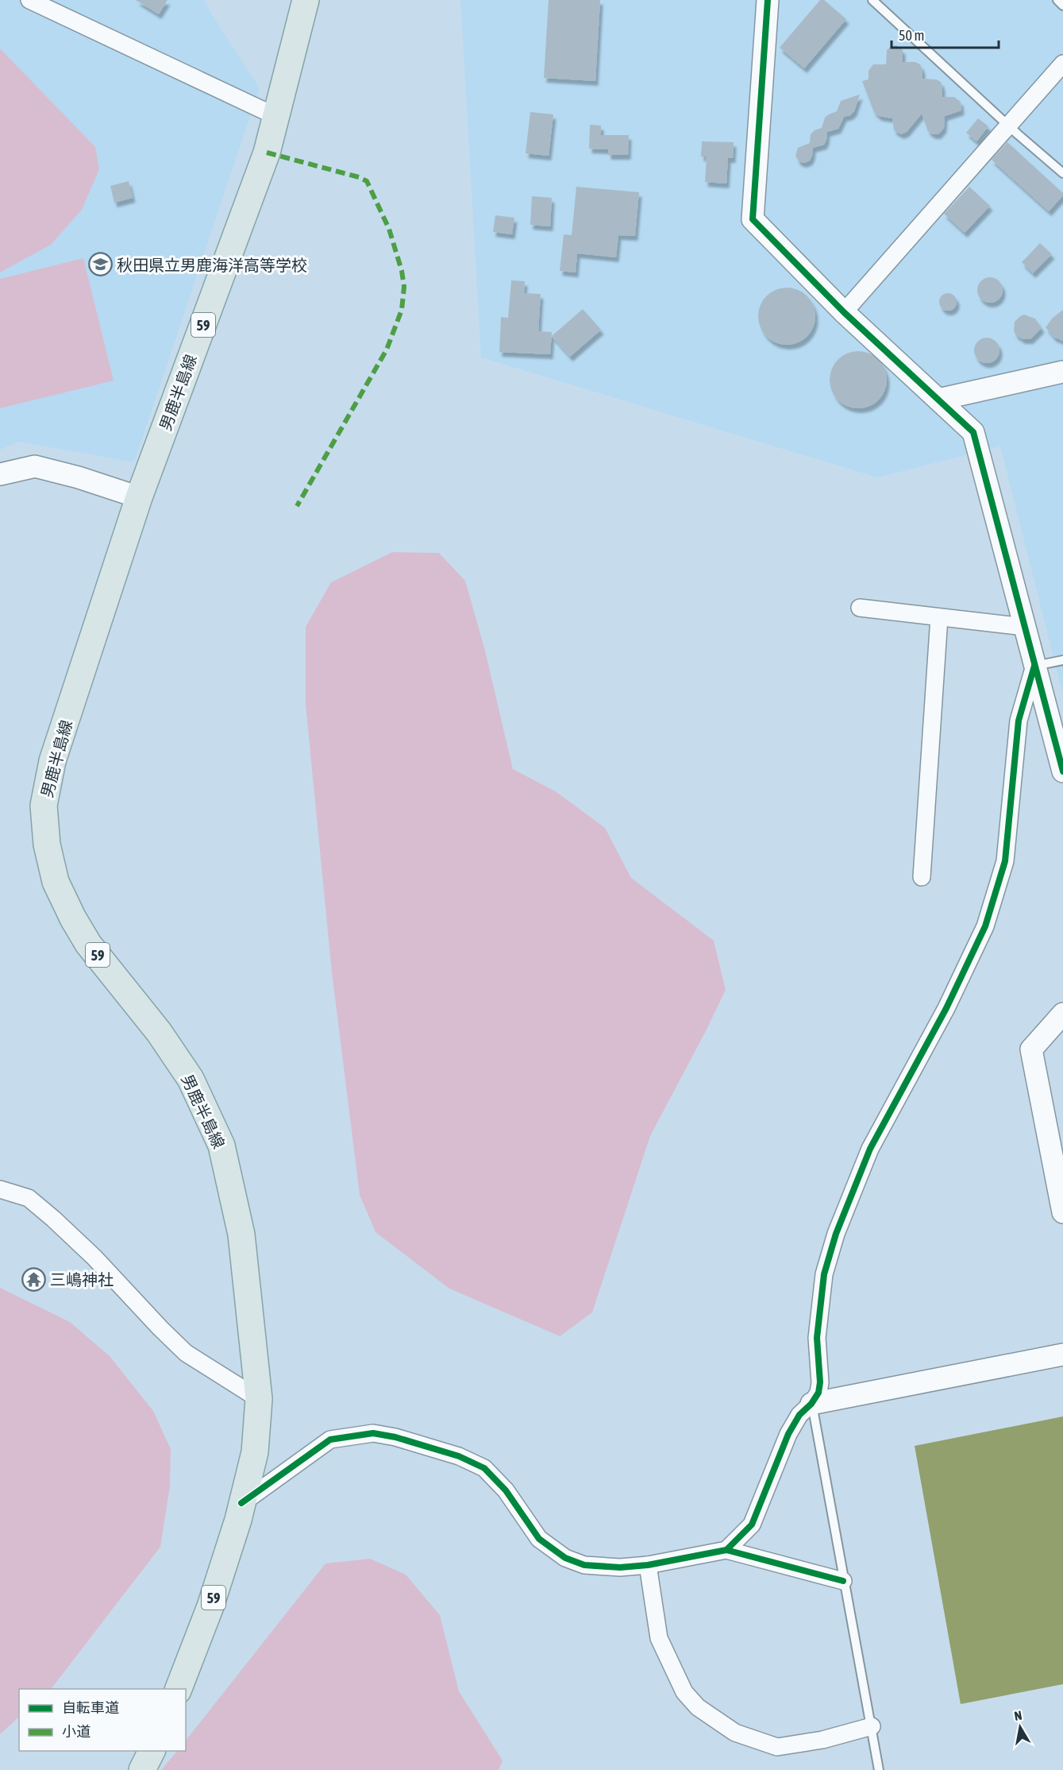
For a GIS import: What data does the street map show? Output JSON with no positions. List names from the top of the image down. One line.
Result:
{"streets":{"main road":["59","男鹿半島線"]},"places":{"school or university":["秋田県立男鹿海洋高等学校"],"temple":["三嶋神社"]},"legend":["自転車道","小道"],"scale_bar":"50 m","north":"top"}
